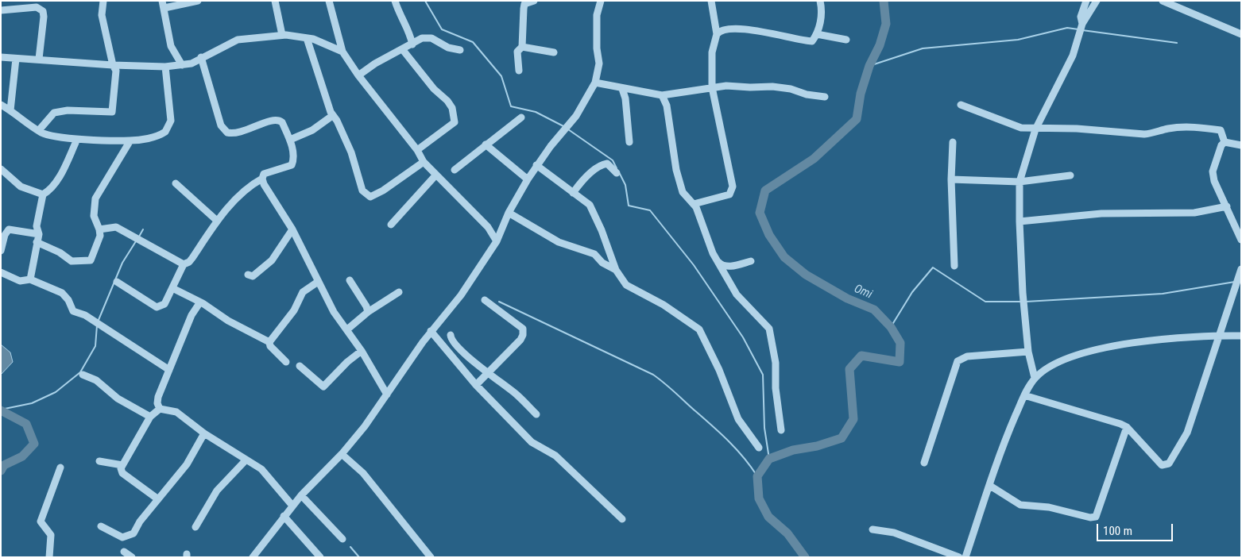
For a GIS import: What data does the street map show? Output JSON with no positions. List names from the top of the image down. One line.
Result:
{"water":["Omi"],"scale_bar":"100 m"}
